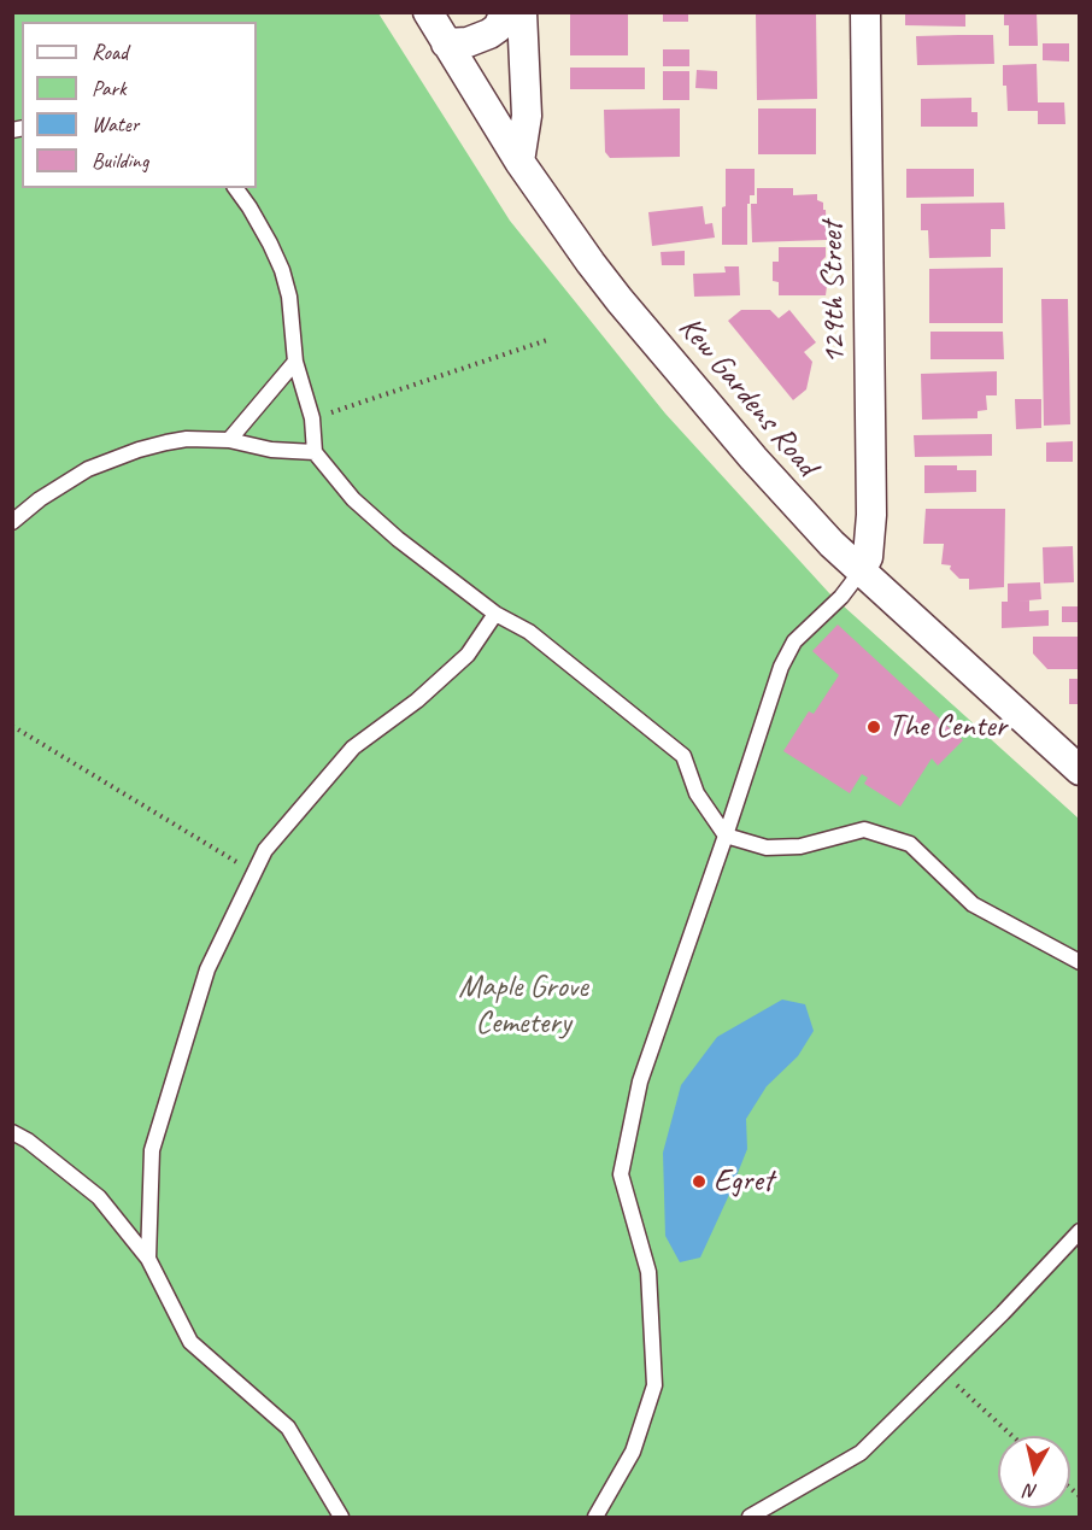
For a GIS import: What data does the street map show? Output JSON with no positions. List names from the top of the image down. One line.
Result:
{"streets":{"street":["129th Street","Kew Gardens Road"]},"crossings":[["129th Street","Kew Gardens Road"]],"parks":["Maple Grove Cemetery"],"places":["The Center","Egret"],"legend":["Road","Park","Water","Building"],"north":"bottom"}
